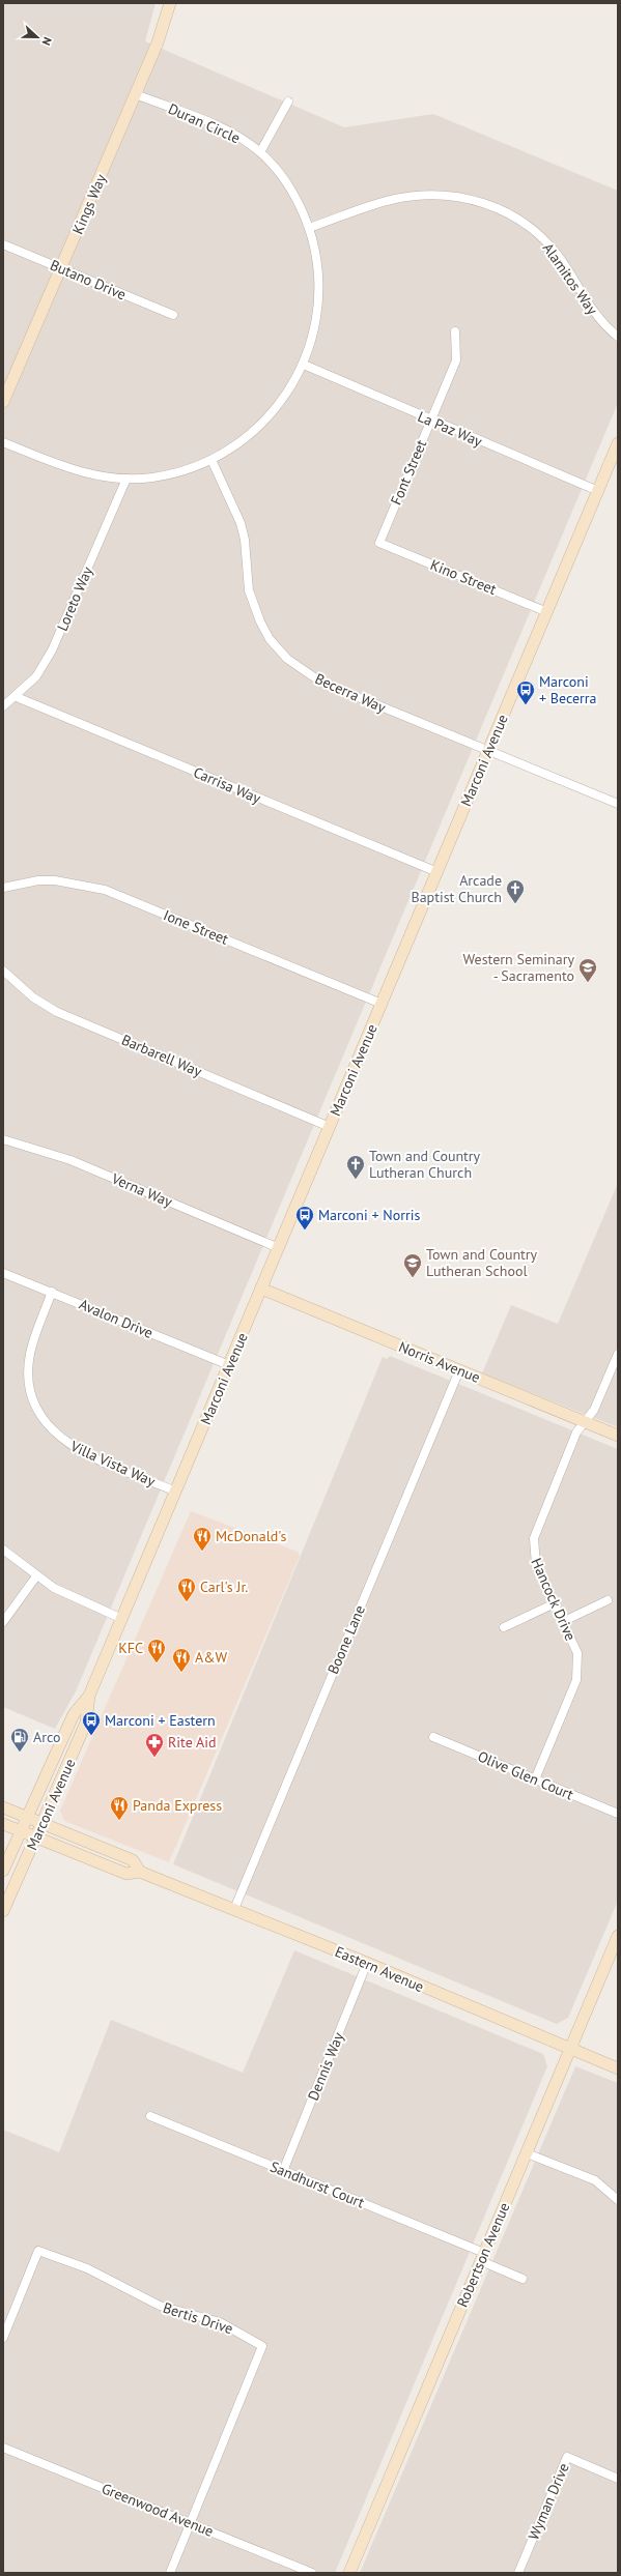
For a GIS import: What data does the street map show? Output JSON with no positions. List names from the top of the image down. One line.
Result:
{"streets":{"main road":["Kings Way","Marconi Avenue","Norris Avenue","Eastern Avenue","Robertson Avenue"],"street":["Duran Circle","Alamitos Way","Butano Drive","La Paz Way","Font Street","Kino Street","Loreto Way","Becerra Way","Carrisa Way","Ione Street","Barbarell Way","Verna Way","Avalon Drive","Villa Vista Way","Hancock Drive","Boone Lane","Olive Glen Court","Dennis Way","Sandhurst Court","Bertis Drive","Wyman Drive","Greenwood Avenue"]},"crossings":[["Duran Circle","Kings Way"],["Duran Circle","Alamitos Way"],["Duran Circle","La Paz Way"],["Duran Circle","Loreto Way"],["Duran Circle","Becerra Way"],["Kings Way","Butano Drive"],["La Paz Way","Font Street"],["La Paz Way","Marconi Avenue"],["Font Street","Kino Street"],["Kino Street","Marconi Avenue"],["Loreto Way","Carrisa Way"],["Becerra Way","Marconi Avenue"],["Marconi Avenue","Carrisa Way"],["Marconi Avenue","Ione Street"],["Marconi Avenue","Barbarell Way"],["Marconi Avenue","Verna Way"],["Marconi Avenue","Avalon Drive"],["Marconi Avenue","Norris Avenue"],["Marconi Avenue","Villa Vista Way"],["Marconi Avenue","Eastern Avenue"],["Avalon Drive","Villa Vista Way"],["Norris Avenue","Hancock Drive"],["Norris Avenue","Boone Lane"],["Hancock Drive","Olive Glen Court"],["Boone Lane","Eastern Avenue"],["Eastern Avenue","Dennis Way"],["Eastern Avenue","Robertson Avenue"],["Dennis Way","Sandhurst Court"],["Sandhurst Court","Robertson Avenue"],["Bertis Drive","Greenwood Avenue"]],"places":{"bus stop":["Marconi + Becerra","Marconi + Norris","Marconi + Eastern"],"church":["Arcade Baptist Church","Town and Country Lutheran Church"],"school or university":["Western Seminary - Sacramento","Town and Country Lutheran School"],"restaurant":["McDonald's","Carl's Jr.","KFC","A&W","Panda Express"],"fuel station":["Arco"],"pharmacy":["Rite Aid"]},"north":"right"}
